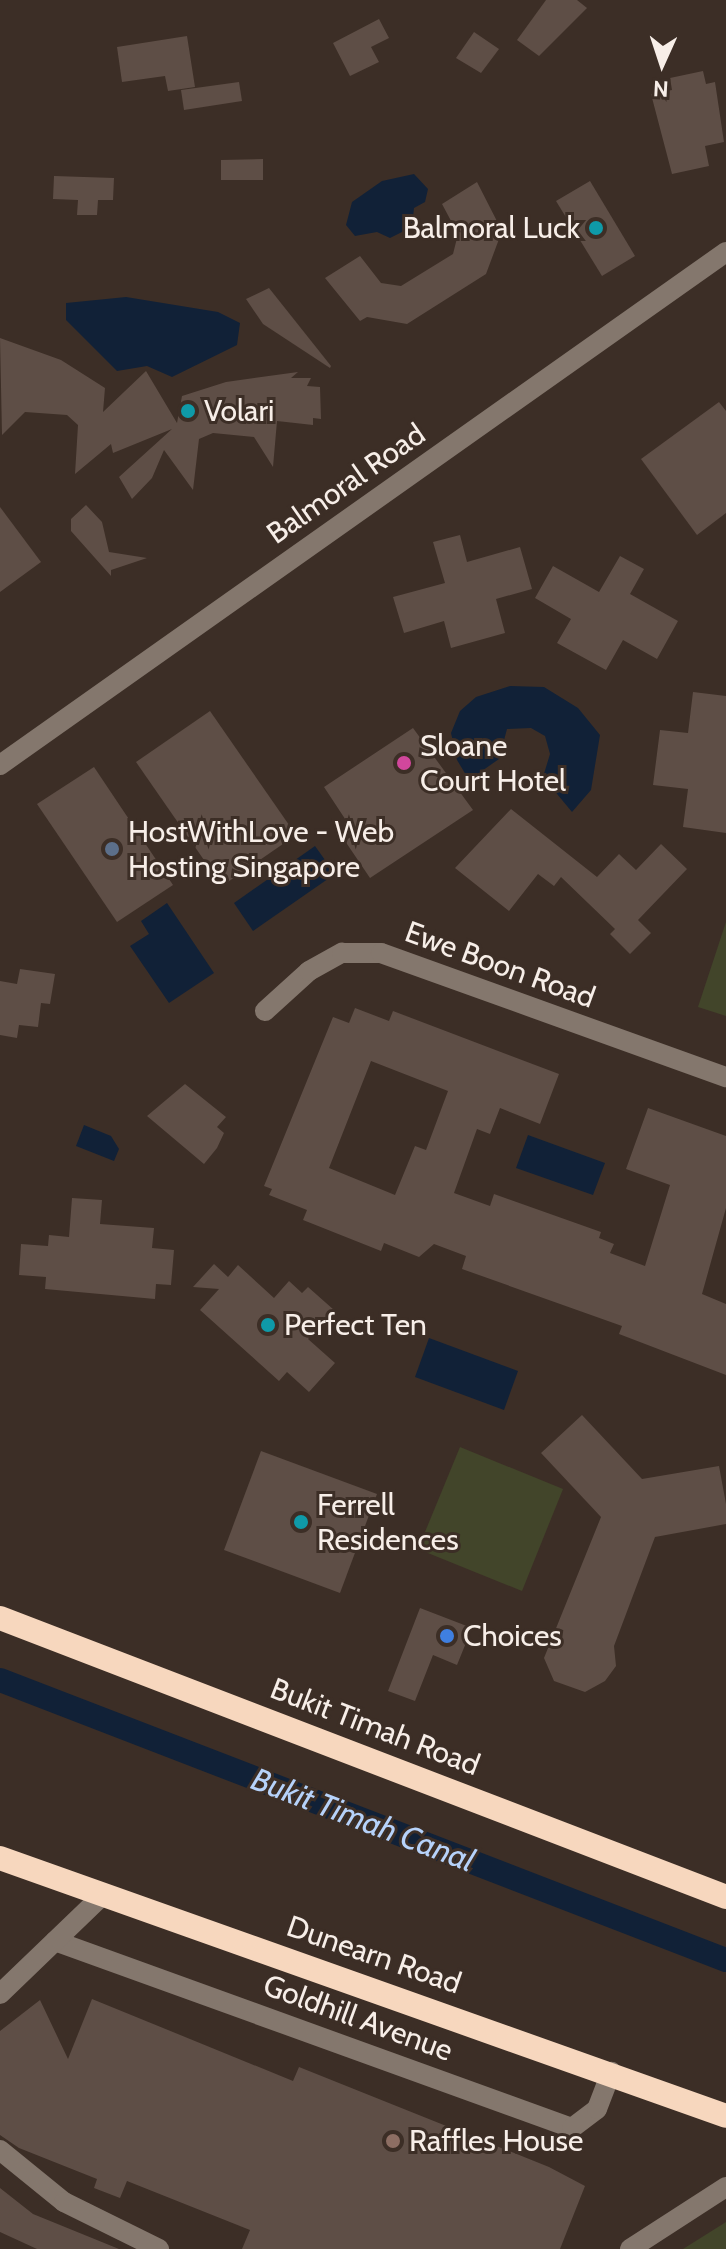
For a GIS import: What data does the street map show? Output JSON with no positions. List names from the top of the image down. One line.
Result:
{"streets":{"highway":["Bukit Timah Road","Dunearn Road"],"street":["Balmoral Road","Ewe Boon Road","Goldhill Avenue"]},"crossings":[["Dunearn Road","Goldhill Avenue"]],"water":["Bukit Timah Canal"],"places":["Balmoral Luck","Volari","Sloane Court Hotel","HostWithLove - Web Hosting Singapore","Perfect Ten","Ferrell Residences","Choices","Raffles House"],"north":"bottom"}
